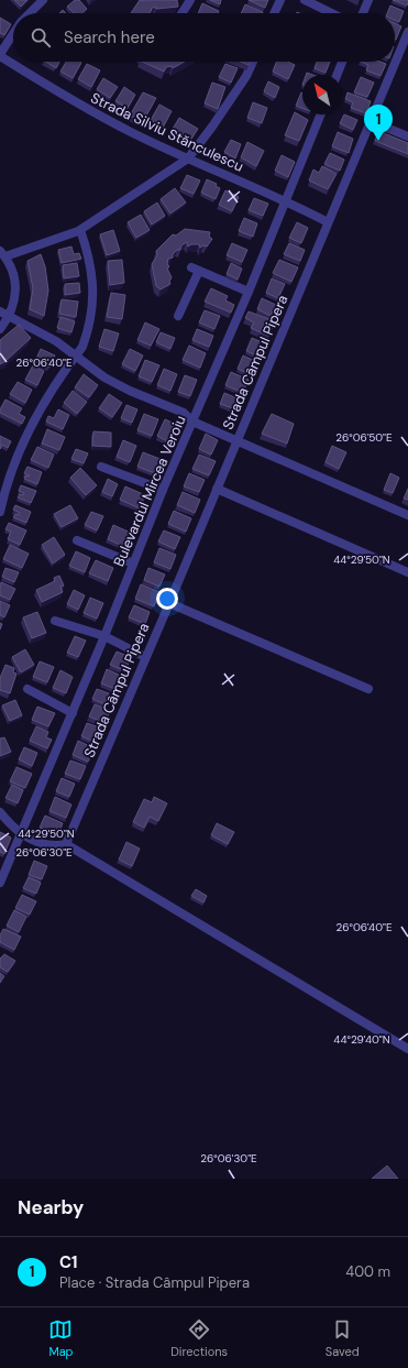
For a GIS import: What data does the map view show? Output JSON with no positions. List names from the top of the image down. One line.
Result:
{"streets":{"street":["Strada Silviu Stănculescu","Strada Câmpul Pipera","Bulevardul Mircea Veroiu"]},"crossings":[["Strada Silviu Stănculescu","Strada Câmpul Pipera"],["Strada Silviu Stănculescu","Bulevardul Mircea Veroiu"]],"north":"top left","page":{"search":"Search here","pins":"1","heading":"Nearby","list":[{"mark":"1","name":"C1","note":"Place · Strada Câmpul Pipera","value":"400 m"}],"nav":["Map","Directions","Saved"]},"coordinates":["26°06'40\"E","26°06'50\"E","44°29'50\"N","26°06'30\"E","44°29'40\"N"]}
